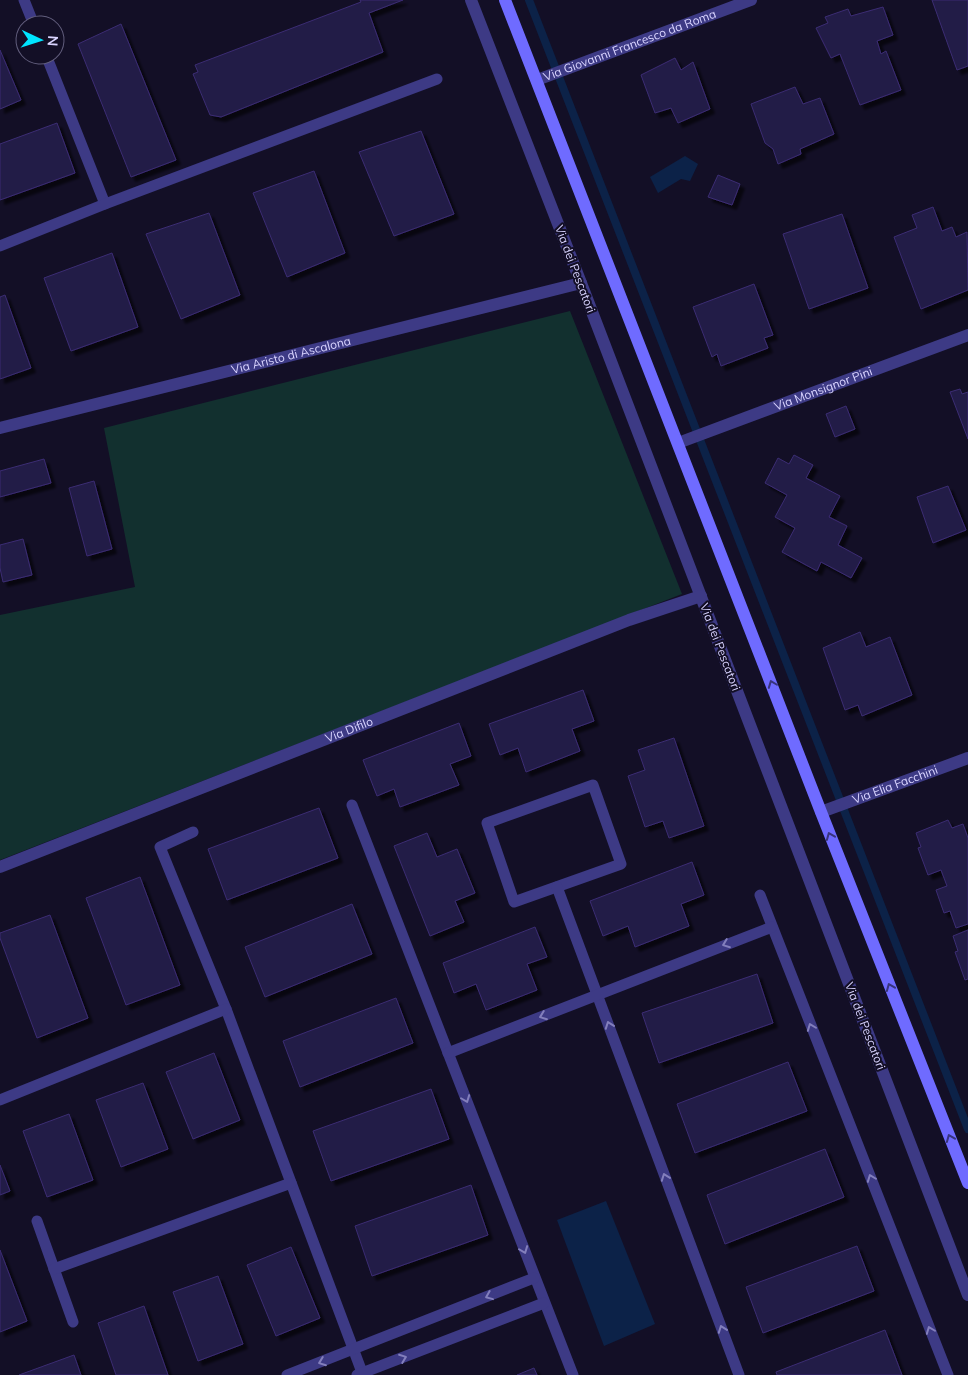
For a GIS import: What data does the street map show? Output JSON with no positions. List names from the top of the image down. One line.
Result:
{"streets":{"street":["Via Giovanni Francesco da Roma","Via dei Pescatori","Via Aristo di Ascalona","Via Monsignor Pini","Via Difilo","Via Elia Facchini"]},"crossings":[["Via dei Pescatori","Via Aristo di Ascalona"],["Via dei Pescatori","Via Difilo"]],"north":"right"}
